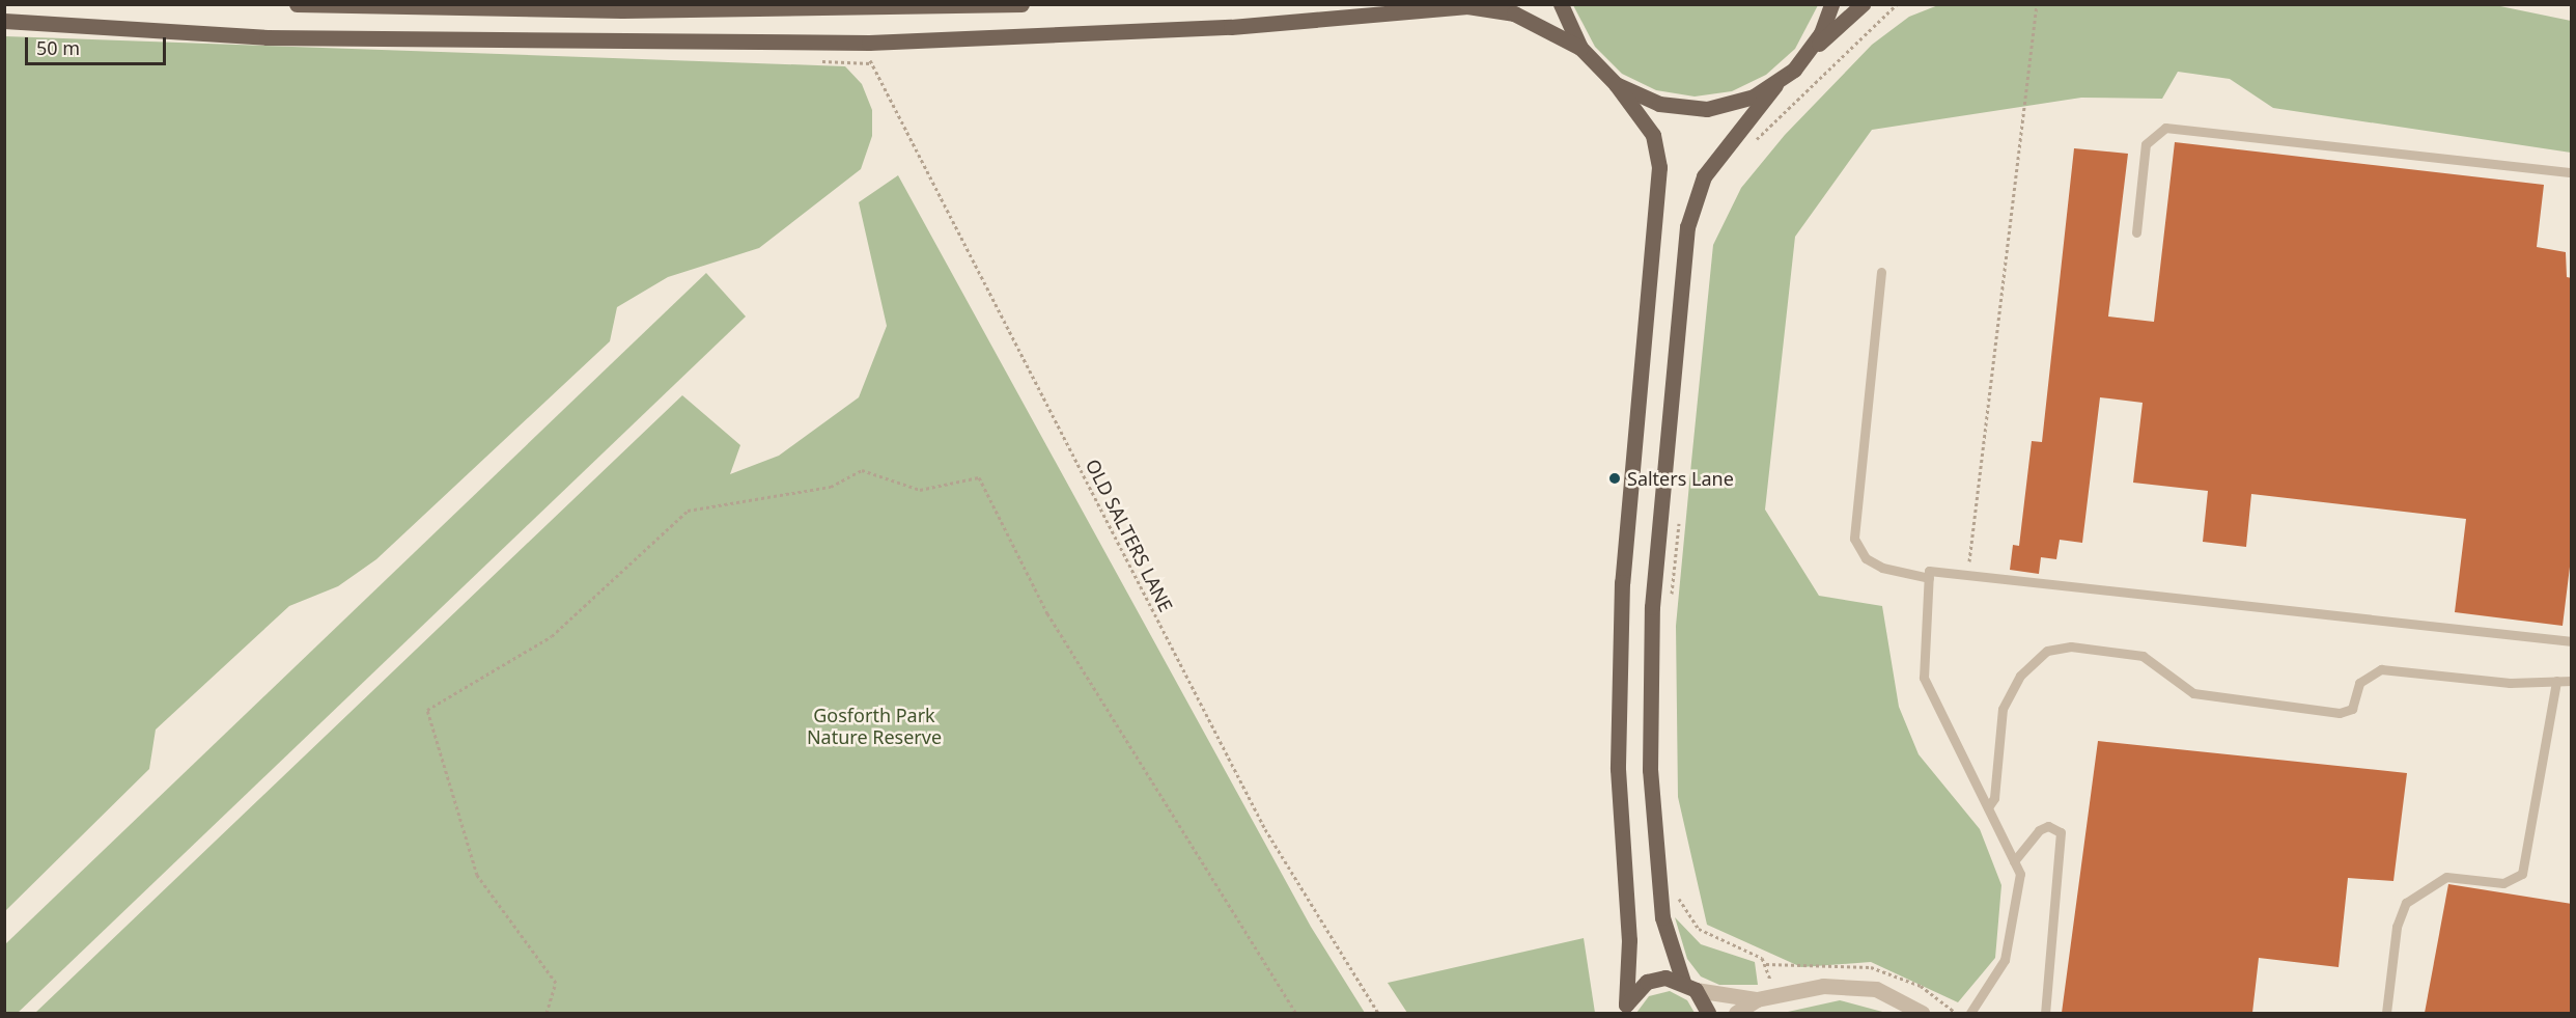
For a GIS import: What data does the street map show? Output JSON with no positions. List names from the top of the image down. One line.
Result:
{"streets":{"path":["OLD SALTERS LANE"]},"parks":["Gosforth Park Nature Reserve"],"places":["Salters Lane"],"scale_bar":"50 m"}
